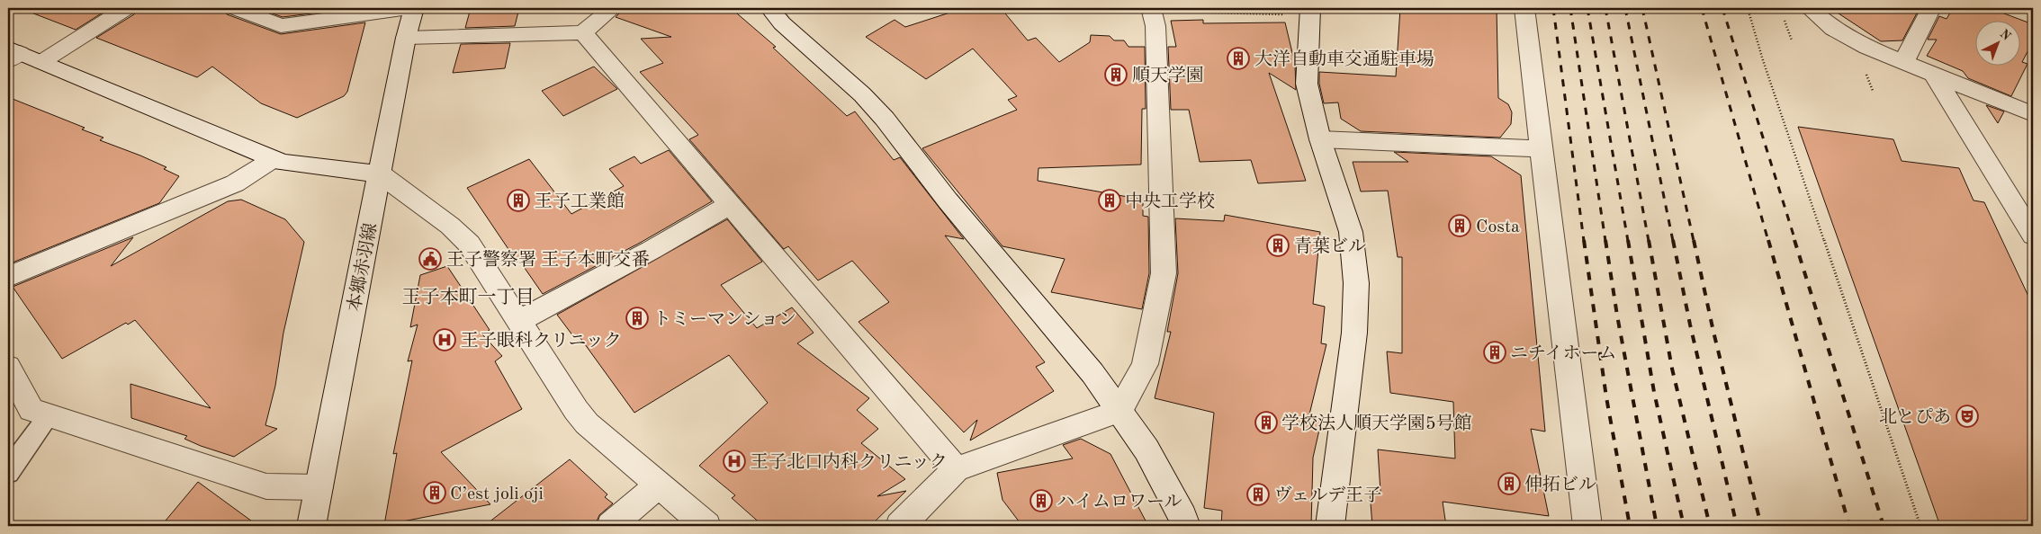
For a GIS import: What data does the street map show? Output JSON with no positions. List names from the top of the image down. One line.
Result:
{"streets":{"street":["本郷赤羽線"]},"districts":["王子本町一丁目"],"places":{"building":["大洋自動車交通駐車場","順天学園","王子工業館","中央工学校","Costa","青葉ビル","トミーマンション","ニチイホーム","学校法人順天学園5号館","伸拓ビル","C’est joli oji","ヴェルデ王子","ハイムロワール"],"public building":["王子警察署 王子本町交番"],"hospital":["王子眼科クリニック","王子北口内科クリニック"],"theatre":["北とぴあ"]},"north":"top right"}
